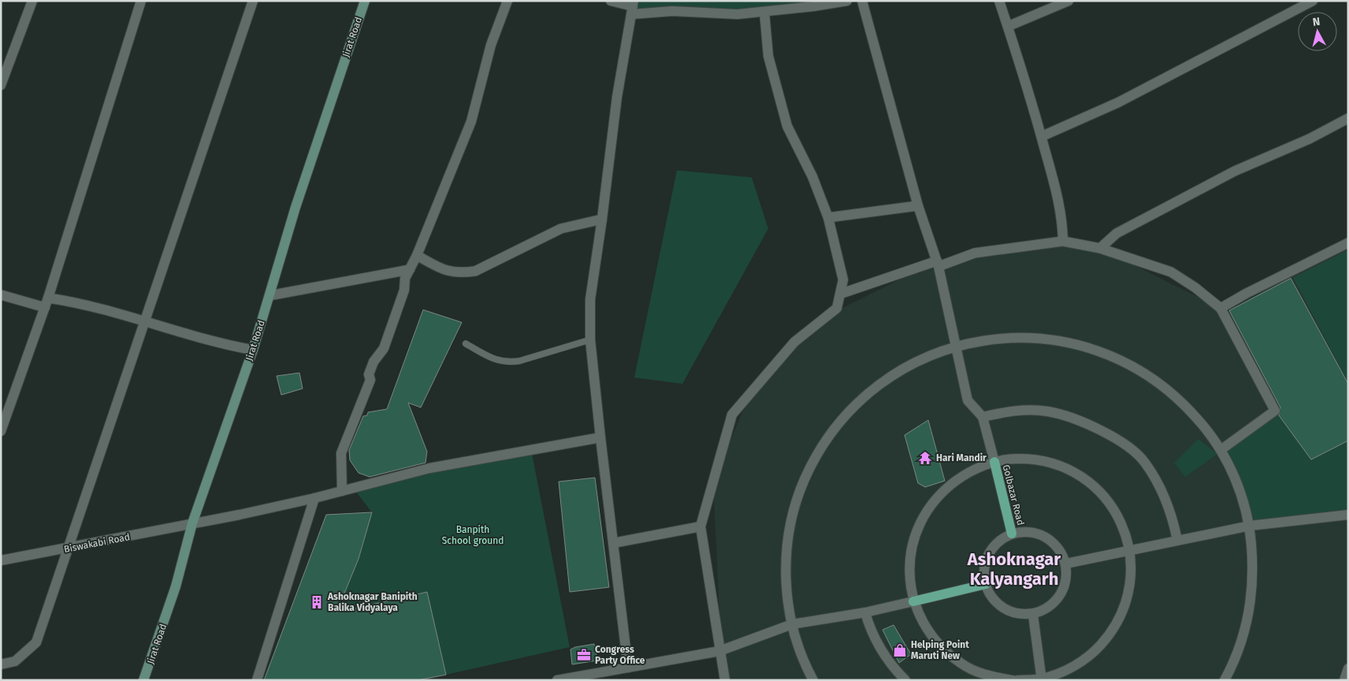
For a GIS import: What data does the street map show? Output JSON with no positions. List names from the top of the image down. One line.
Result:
{"streets":{"main road":["Jirat Road","Golbazar Road"],"street":["Biswakabi Road"]},"crossings":[["Jirat Road","Biswakabi Road"]],"districts":["Ashoknagar Kalyangarh"],"parks":["Banpith School ground"],"places":{"temple":["Hari Mandir"],"building":["Ashoknagar Banipith Balika Vidyalaya"],"shop":["Helping Point Maruti New"],"office":["Congress Party Office"]},"north":"top"}
